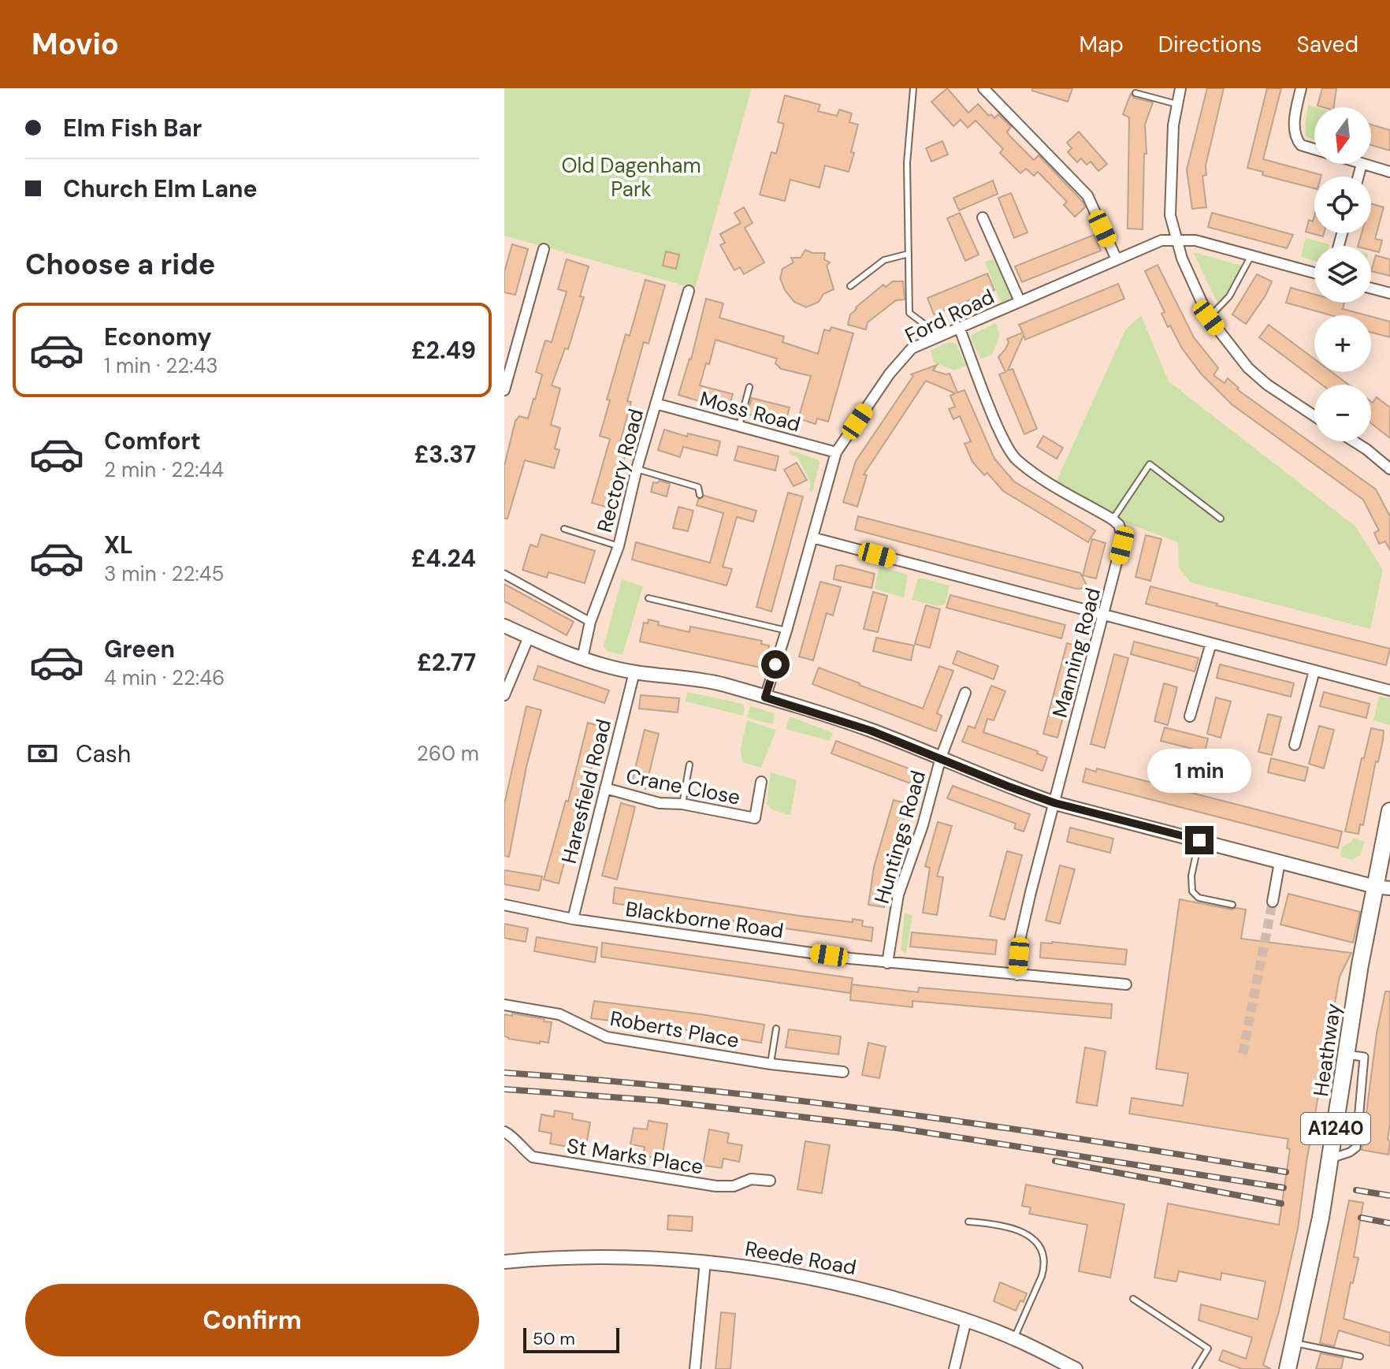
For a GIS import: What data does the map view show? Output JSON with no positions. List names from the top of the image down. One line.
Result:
{"streets":{"main road":["Heathway","A1240"],"street":["Ford Road","Moss Road","Rectory Road","Manning Road","Crane Close","Haresfield Road","Huntings Road","Blackborne Road","Roberts Place","St Marks Place","Reede Road"]},"crossings":[["Ford Road","Moss Road"],["Moss Road","Rectory Road"],["Manning Road","Blackborne Road"],["Crane Close","Haresfield Road"],["Haresfield Road","Blackborne Road"],["Huntings Road","Blackborne Road"]],"parks":["Old Dagenham Park"],"scale_bar":"50 m","north":"bottom","page":{"header":"Movio","nav":["Map","Directions","Saved"],"banner":["Elm Fish Bar","Church Elm Lane"],"map_buttons":["+","−"],"heading":"Choose a ride","list":[{"name":"Economy","note":"1 min · 22:43","value":"£2.49"},{"name":"Comfort","note":"2 min · 22:44","value":"£3.37"},{"name":"XL","note":"3 min · 22:45","value":"£4.24"},{"name":"Green","note":"4 min · 22:46","value":"£2.77"}],"pay":["Cash","260 m"],"bubble":"1 min","buttons":"Confirm","scale":"50 m"}}
